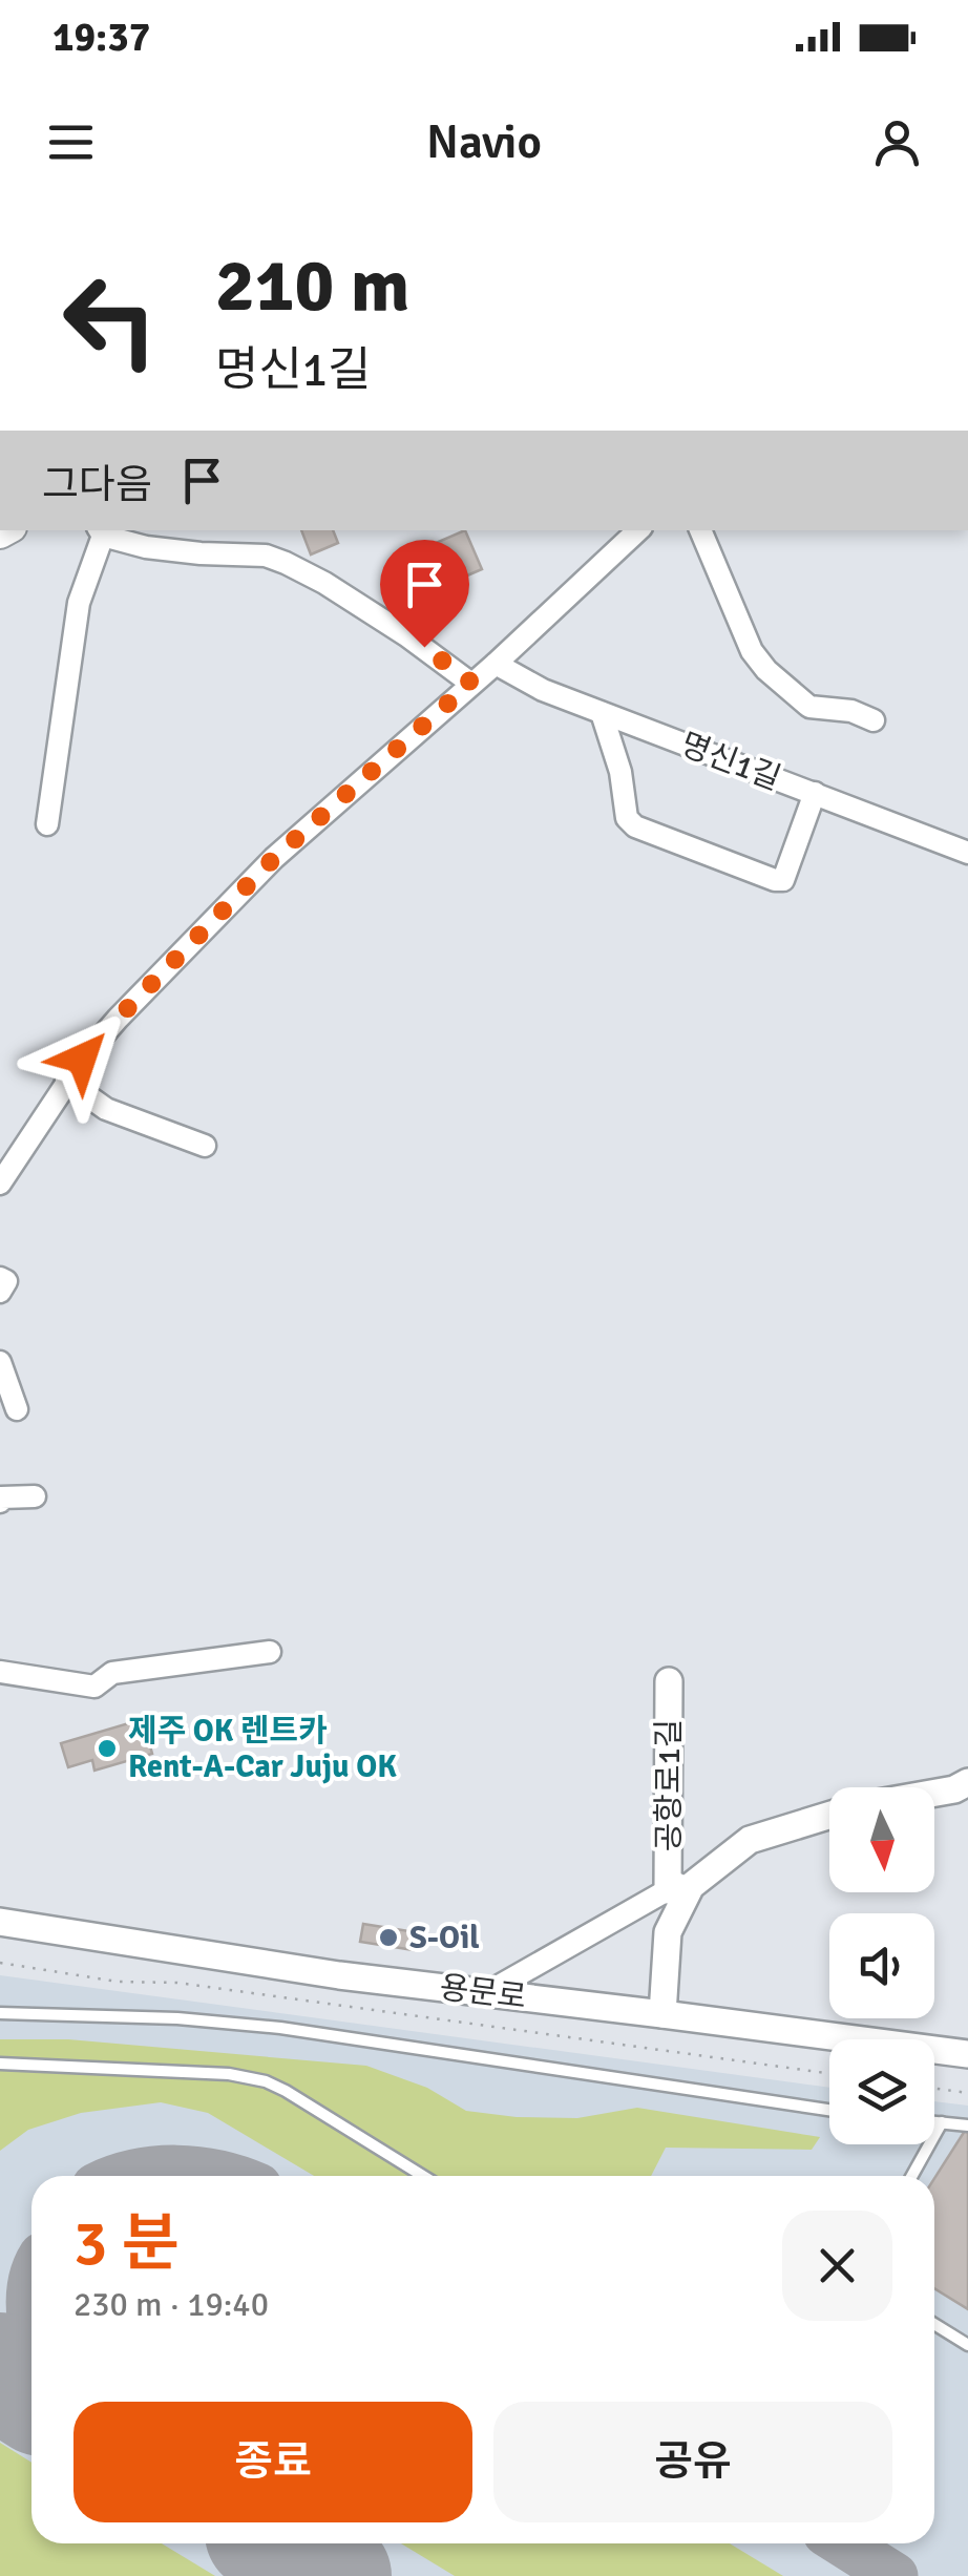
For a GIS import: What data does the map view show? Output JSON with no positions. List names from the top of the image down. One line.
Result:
{"streets":{"street":["명신1길","공항로1길","용문로"]},"crossings":[["공항로1길","용문로"]],"places":["제주 OK 렌트카 Rent-A-Car Juju OK","S-Oil"],"north":"bottom","page":{"status":"19:37","header":"Navio","turn":["210 m","명신1길"],"then":"그다음","heading":["3 분","230 m · 19:40"],"buttons":["종료","공유"]}}
